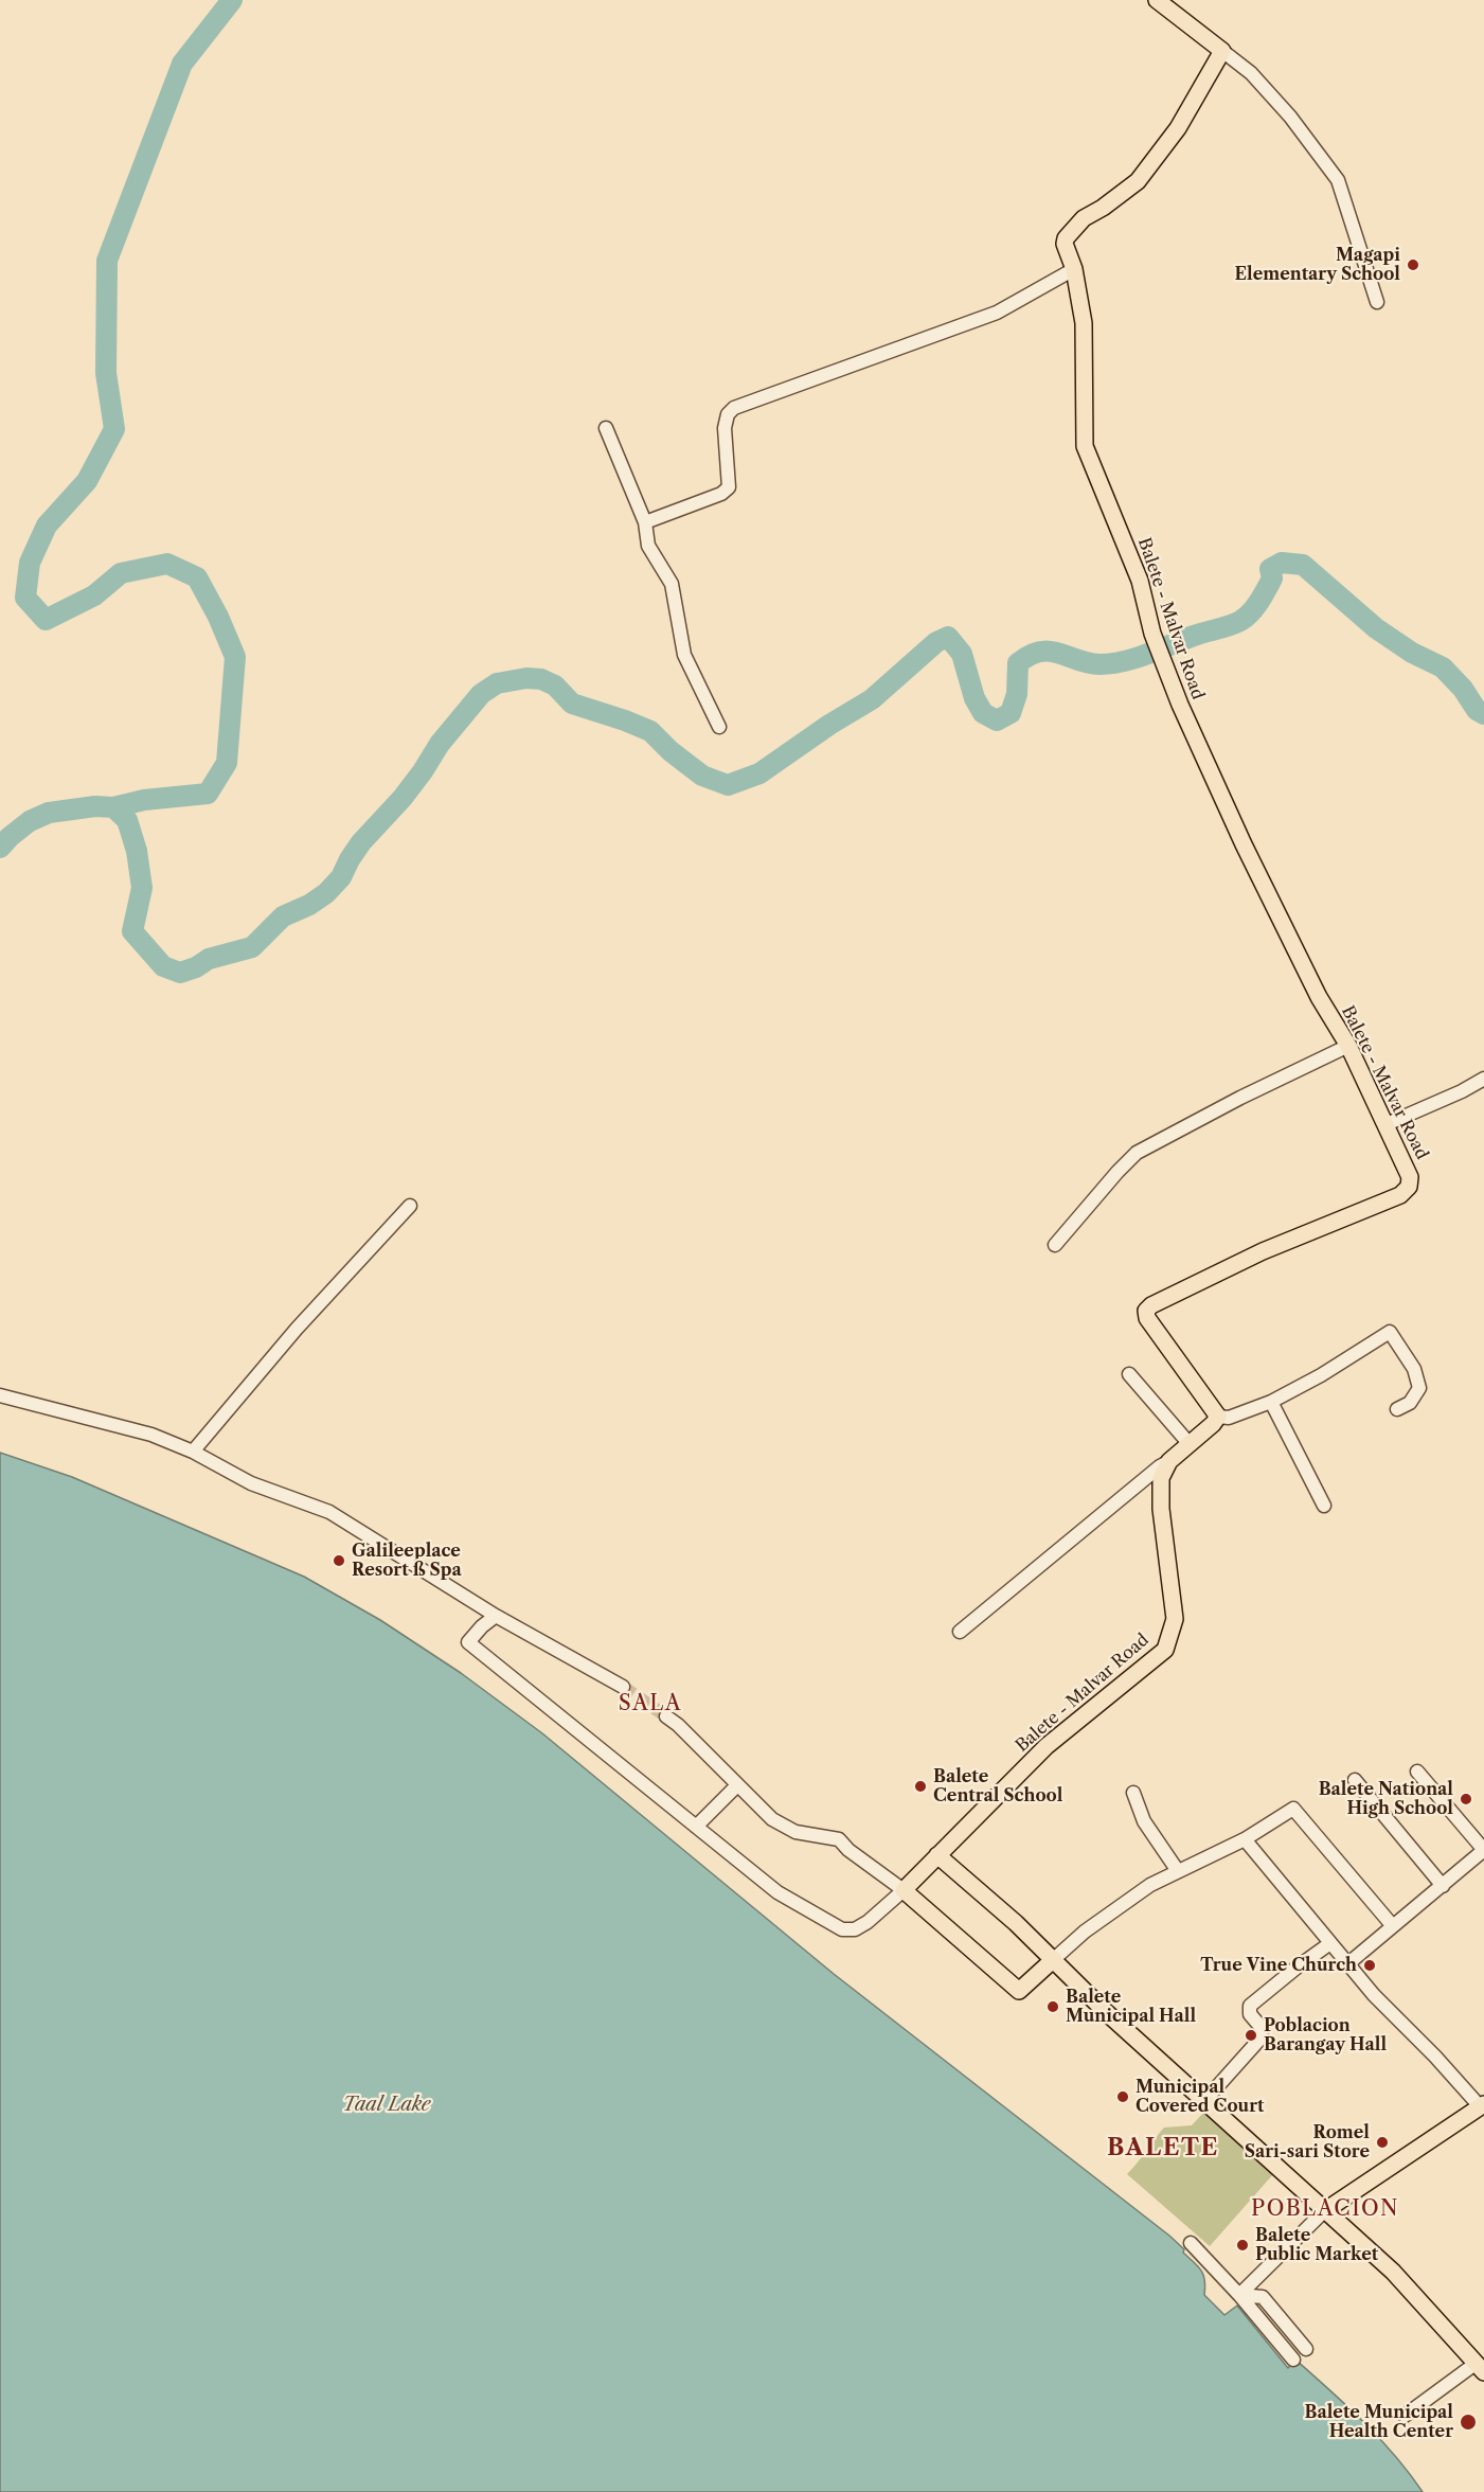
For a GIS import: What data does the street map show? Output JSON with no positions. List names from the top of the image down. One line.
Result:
{"streets":{"main road":["Balete - Malvar Road"]},"districts":["SALA","BALETE","POBLACION"],"water":["Taal Lake"],"places":["Magapi Elementary School","Galileeplace Resort ß Spa","Balete Central School","Balete National High School","True Vine Church","Balete Municipal Hall","Poblacion Barangay Hall","Municipal Covered Court","Romel Sari-sari Store","Balete Public Market","Balete Municipal Health Center"]}
